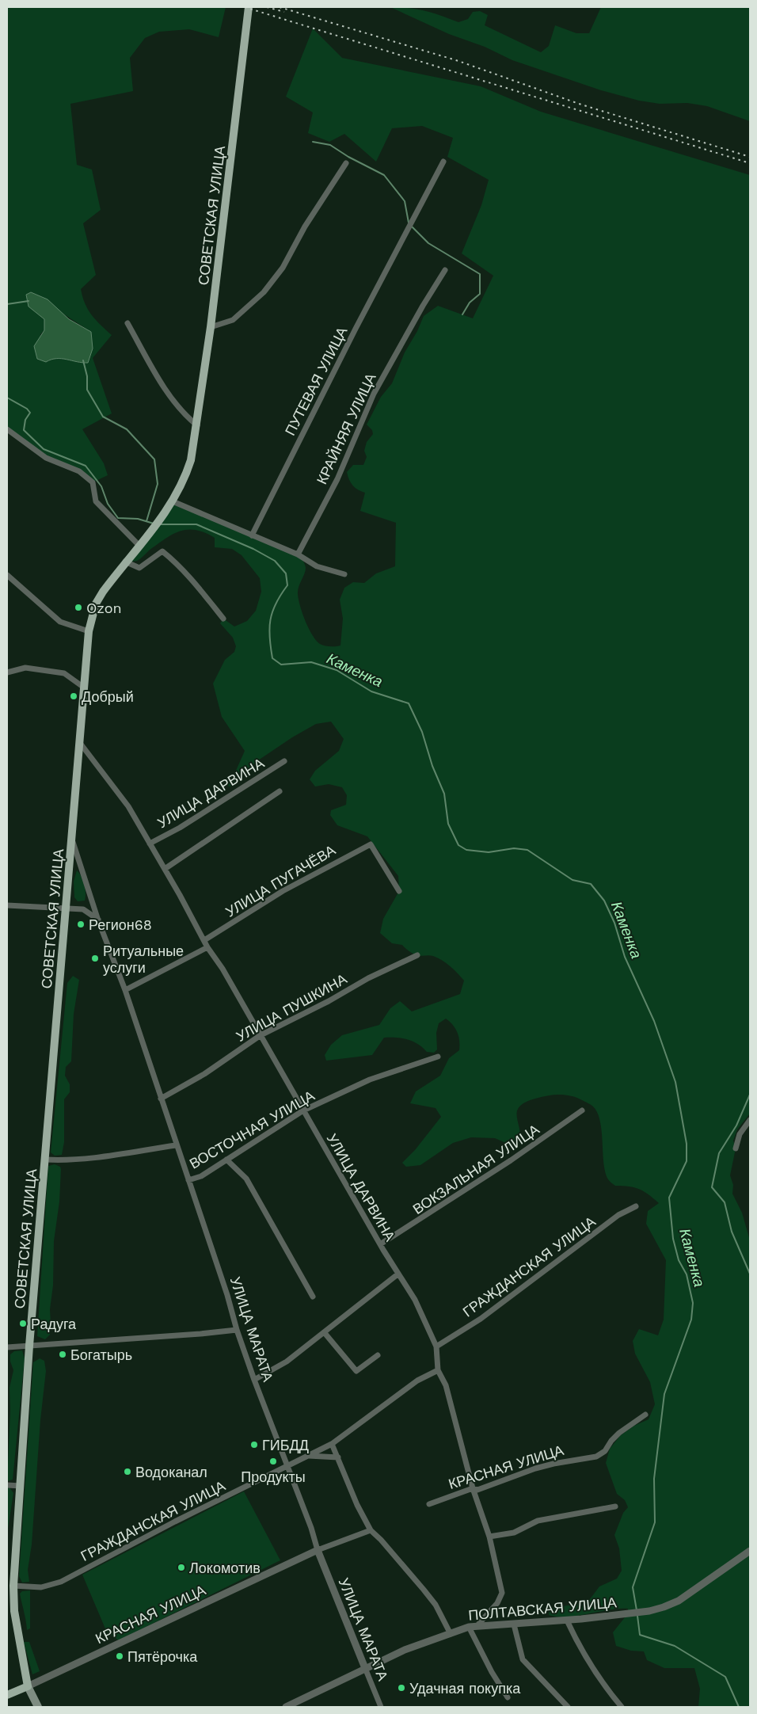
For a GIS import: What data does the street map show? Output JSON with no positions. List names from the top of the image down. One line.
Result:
{"streets":{"main road":["СОВЕТСКАЯ УЛИЦА","КРАСНАЯ УЛИЦА"],"street":["ПУТЕВАЯ УЛИЦА","КРАЙНЯЯ УЛИЦА","УЛИЦА ДАРВИНА","УЛИЦА ПУГАЧЁВА","УЛИЦА ПУШКИНА","ВОСТОЧНАЯ УЛИЦА","ВОКЗАЛЬНАЯ УЛИЦА","ГРАЖДАНСКАЯ УЛИЦА","УЛИЦА МАРАТА","ПОЛТАВСКАЯ УЛИЦА"]},"crossings":[["СОВЕТСКАЯ УЛИЦА","УЛИЦА ДАРВИНА"],["СОВЕТСКАЯ УЛИЦА","ВОСТОЧНАЯ УЛИЦА"],["СОВЕТСКАЯ УЛИЦА","ГРАЖДАНСКАЯ УЛИЦА"],["СОВЕТСКАЯ УЛИЦА","УЛИЦА МАРАТА"],["СОВЕТСКАЯ УЛИЦА","КРАСНАЯ УЛИЦА"],["УЛИЦА ДАРВИНА","УЛИЦА ПУГАЧЁВА"],["УЛИЦА ДАРВИНА","УЛИЦА ПУШКИНА"],["УЛИЦА ДАРВИНА","ВОСТОЧНАЯ УЛИЦА"],["УЛИЦА ДАРВИНА","ВОКЗАЛЬНАЯ УЛИЦА"],["УЛИЦА ДАРВИНА","ГРАЖДАНСКАЯ УЛИЦА"],["УЛИЦА ДАРВИНА","КРАСНАЯ УЛИЦА"],["УЛИЦА ДАРВИНА","ПОЛТАВСКАЯ УЛИЦА"],["УЛИЦА ПУШКИНА","УЛИЦА МАРАТА"],["ВОСТОЧНАЯ УЛИЦА","УЛИЦА МАРАТА"],["ГРАЖДАНСКАЯ УЛИЦА","УЛИЦА МАРАТА"],["УЛИЦА МАРАТА","КРАСНАЯ УЛИЦА"],["УЛИЦА МАРАТА","ПОЛТАВСКАЯ УЛИЦА"]],"water":["Каменка"],"places":["Ozon","Добрый","Регион68","Ритуальные услуги","Радуга","Богатырь","ГИБДД","Продукты","Водоканал","Локомотив","Пятёрочка","Удачная покупка"]}
